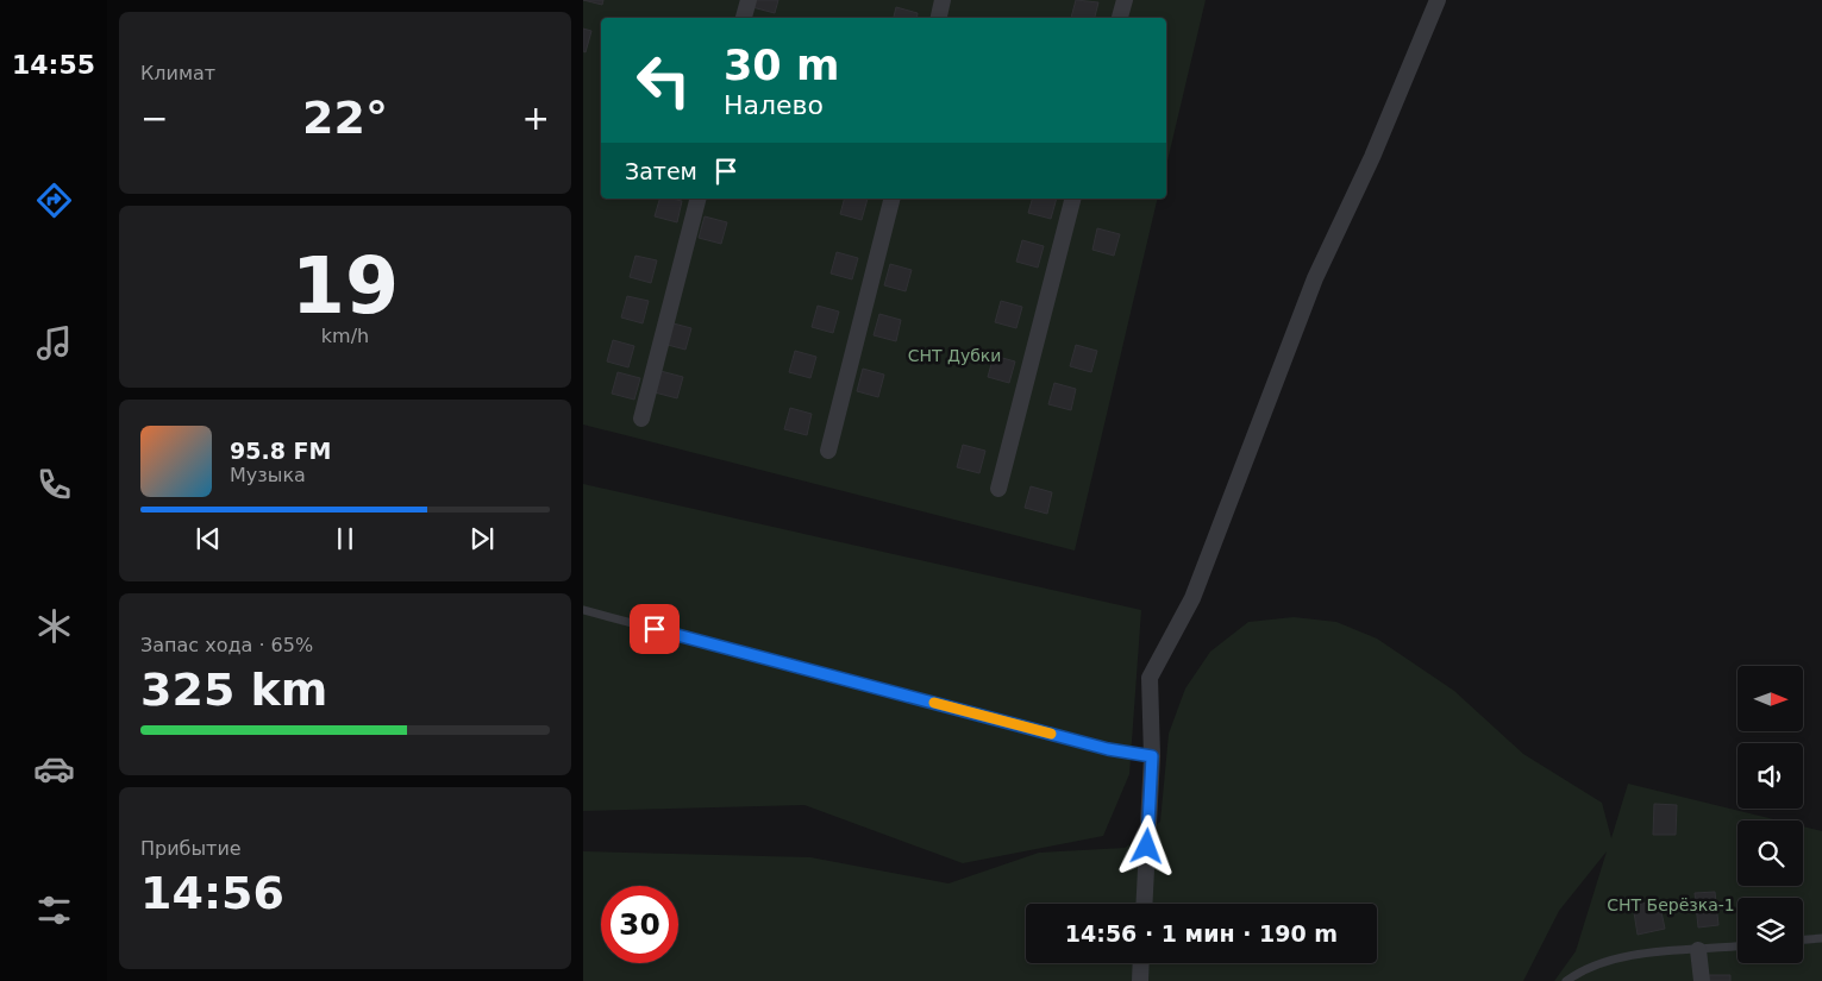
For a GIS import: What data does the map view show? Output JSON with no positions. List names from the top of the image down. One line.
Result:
{"parks":["СНТ Дубки","СНТ Берёзка-1"],"north":"right","page":{"tabs":"14:55","tile":["Климат",["19","km/h"],["Запас хода · 65%","325 km"],["Прибытие","14:56"]],"turn":["30 m","Налево"],"heat":["−","22°","+"],"then":"Затем","song":["95.8 FM","Музыка"],"limit":"30","trip":"14:56 · 1 мин · 190 m"}}
